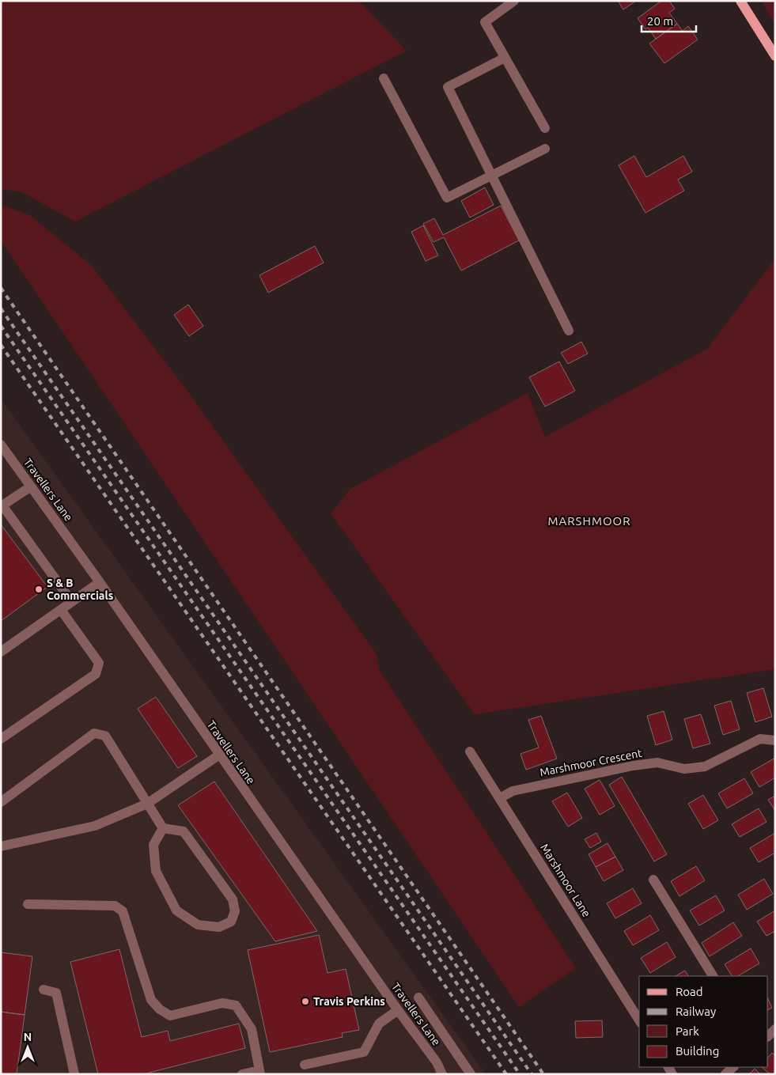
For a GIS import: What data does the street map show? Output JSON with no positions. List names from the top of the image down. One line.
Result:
{"streets":{"street":["Travellers Lane","Marshmoor Crescent","Marshmoor Lane"]},"crossings":[["Marshmoor Crescent","Marshmoor Lane"]],"districts":["MARSHMOOR"],"places":["S & B Commercials","Travis Perkins"],"legend":["Road","Railway","Park","Building"],"scale_bar":"20 m","north":"top"}
